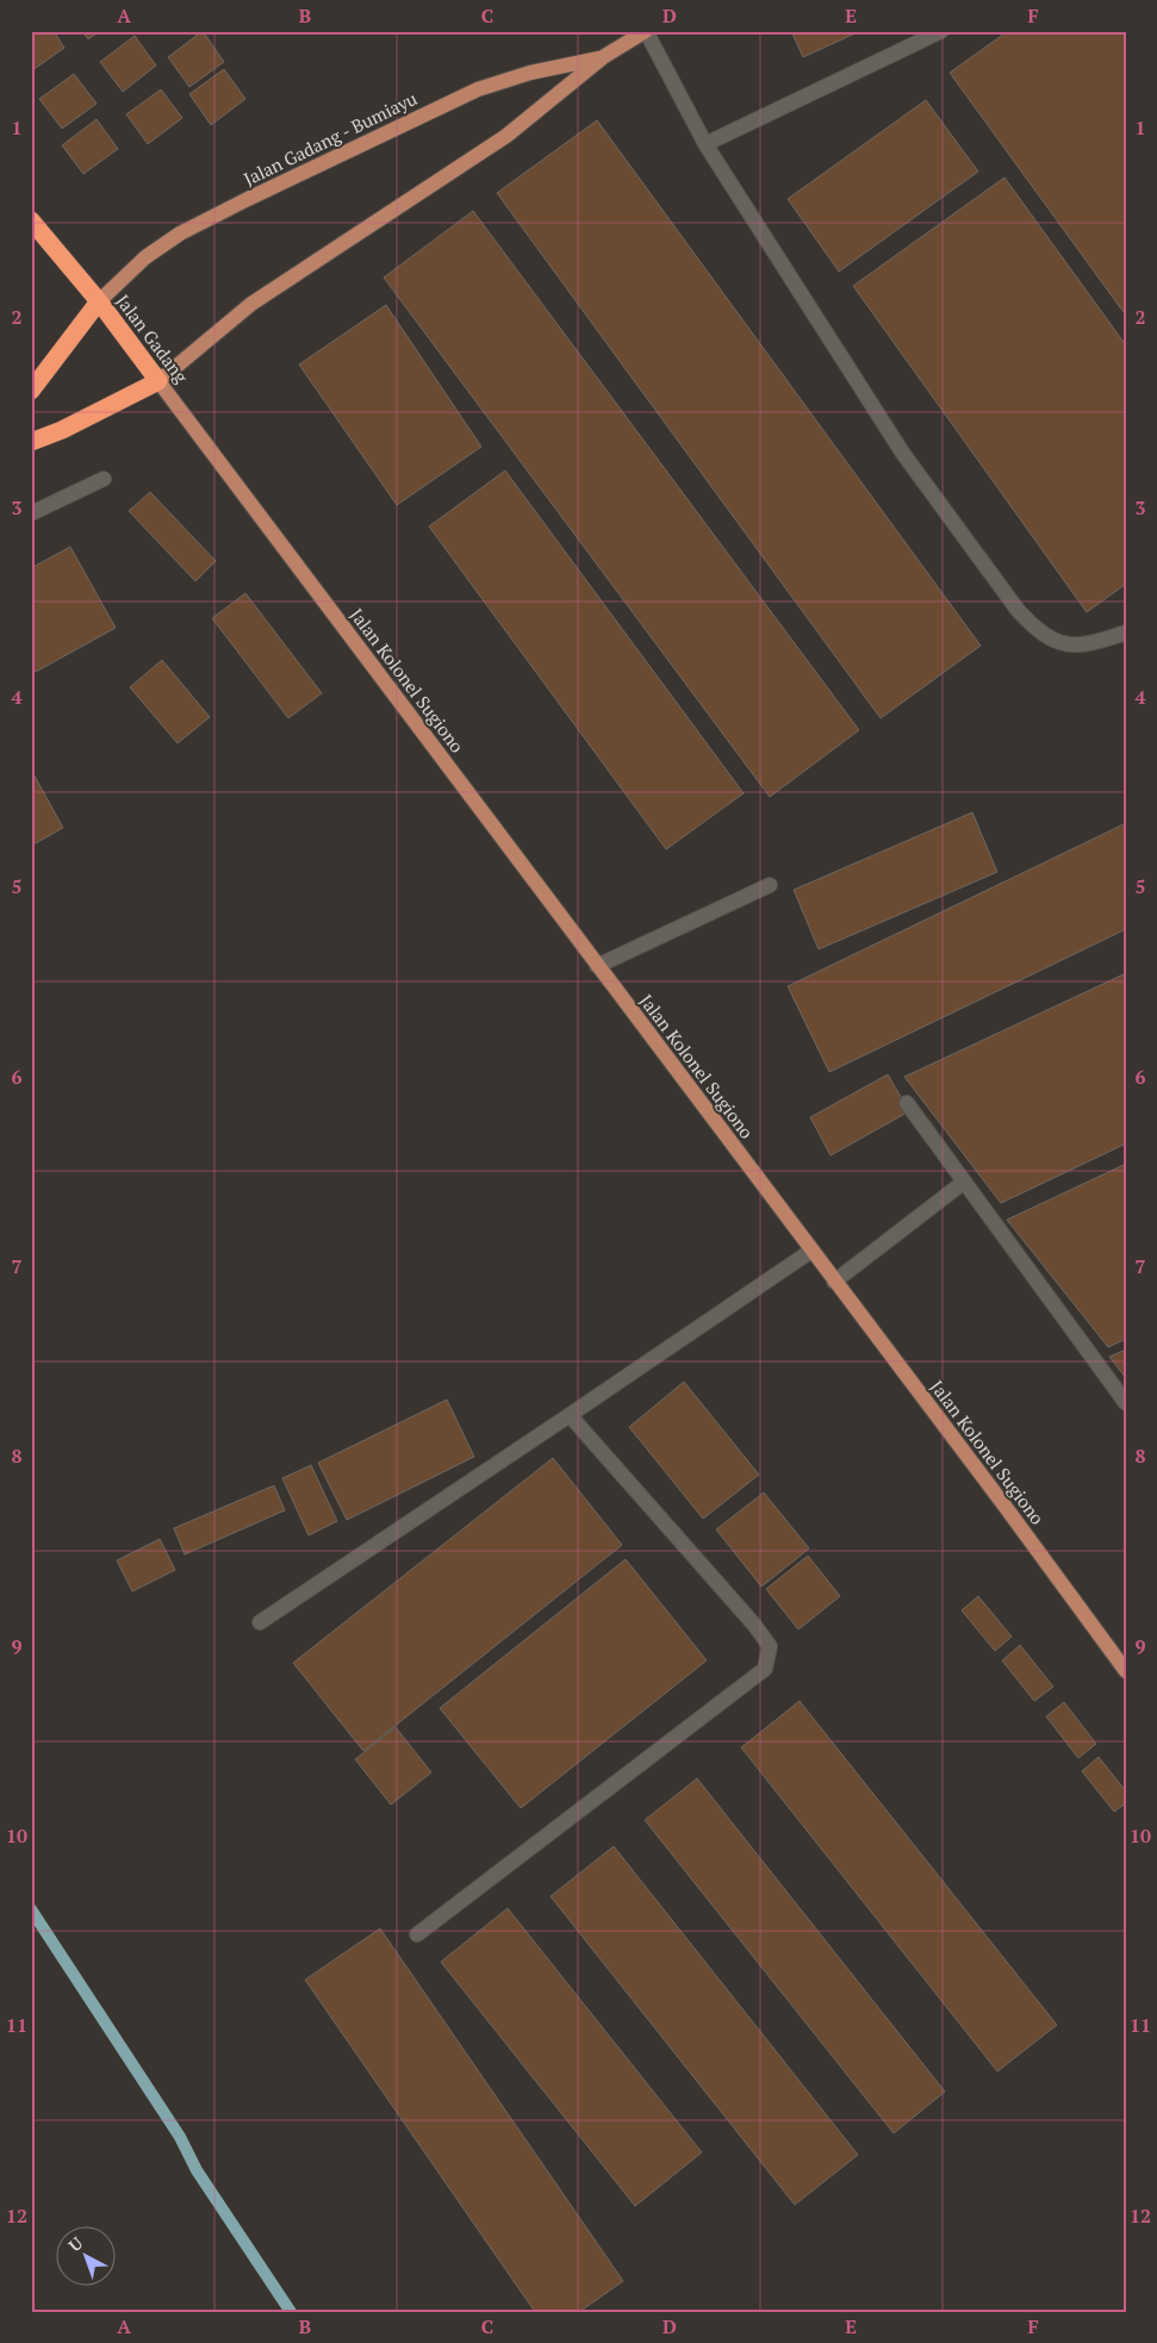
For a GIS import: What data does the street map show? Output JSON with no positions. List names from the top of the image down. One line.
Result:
{"streets":{"highway":["Jalan Gadang"],"main road":["Jalan Gadang - Bumiayu","Jalan Kolonel Sugiono"]},"crossings":[["Jalan Gadang - Bumiayu","Jalan Gadang"],["Jalan Gadang","Jalan Kolonel Sugiono"]],"north":"top left","grid":{"columns":["A","B","C","D","E","F"],"rows":["1","2","3","4","5","6","7","8","9","10","11","12"]}}
